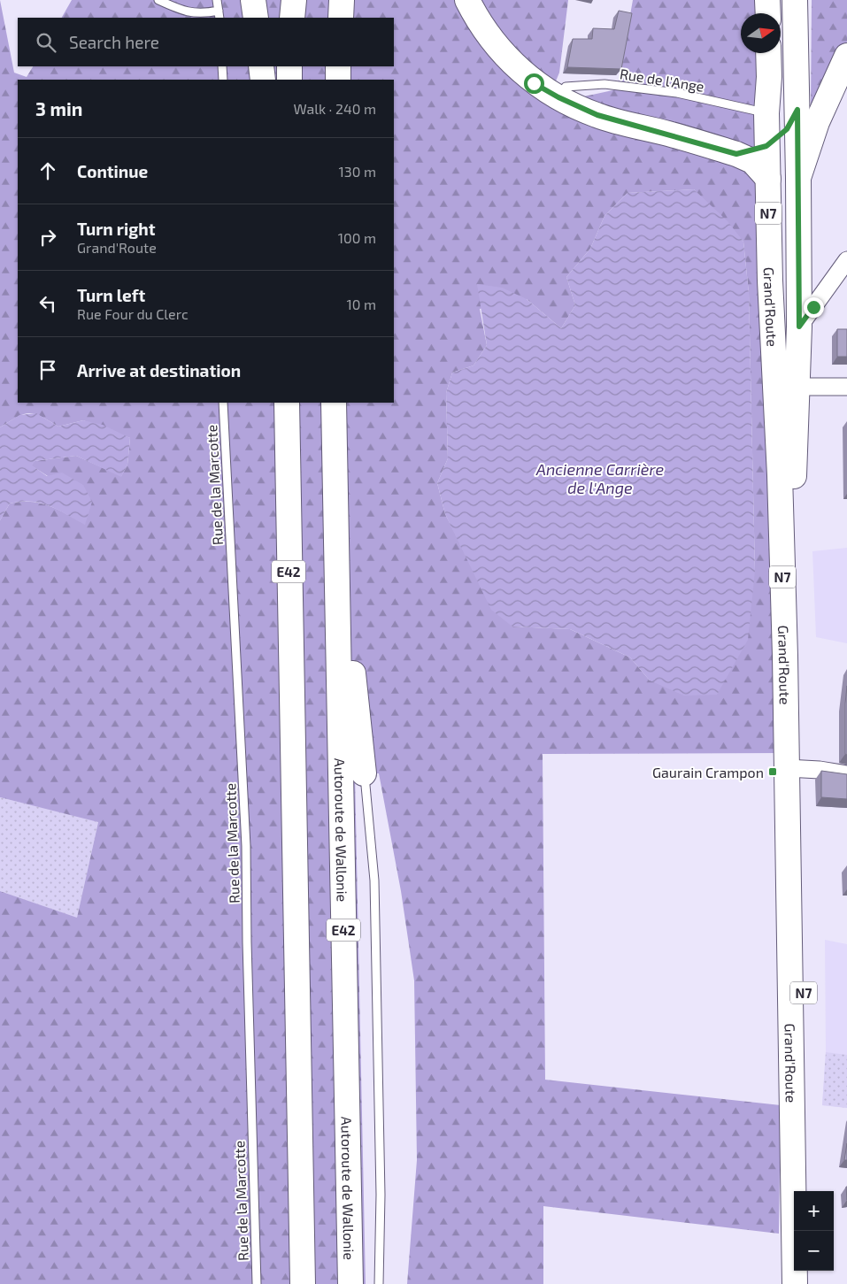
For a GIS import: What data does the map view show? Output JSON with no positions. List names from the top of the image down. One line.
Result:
{"streets":{"main road":["N7","Grand'Route","E42","Autoroute de Wallonie"],"lane":["Rue de l'Ange","Rue de la Marcotte"]},"crossings":[["Rue de l'Ange","Grand'Route"]],"water":["Ancienne Carrière de l'Ange"],"places":{"transit":["Gaurain Crampon"]},"north":"right","page":{"search":"Search here","heading":["3 min","Walk · 240 m"],"list":[["Continue","130 m"],["Turn right","Grand'Route","100 m"],["Turn left","Rue Four du Clerc","10 m"],"Arrive at destination"],"map_buttons":["+","−"]}}
